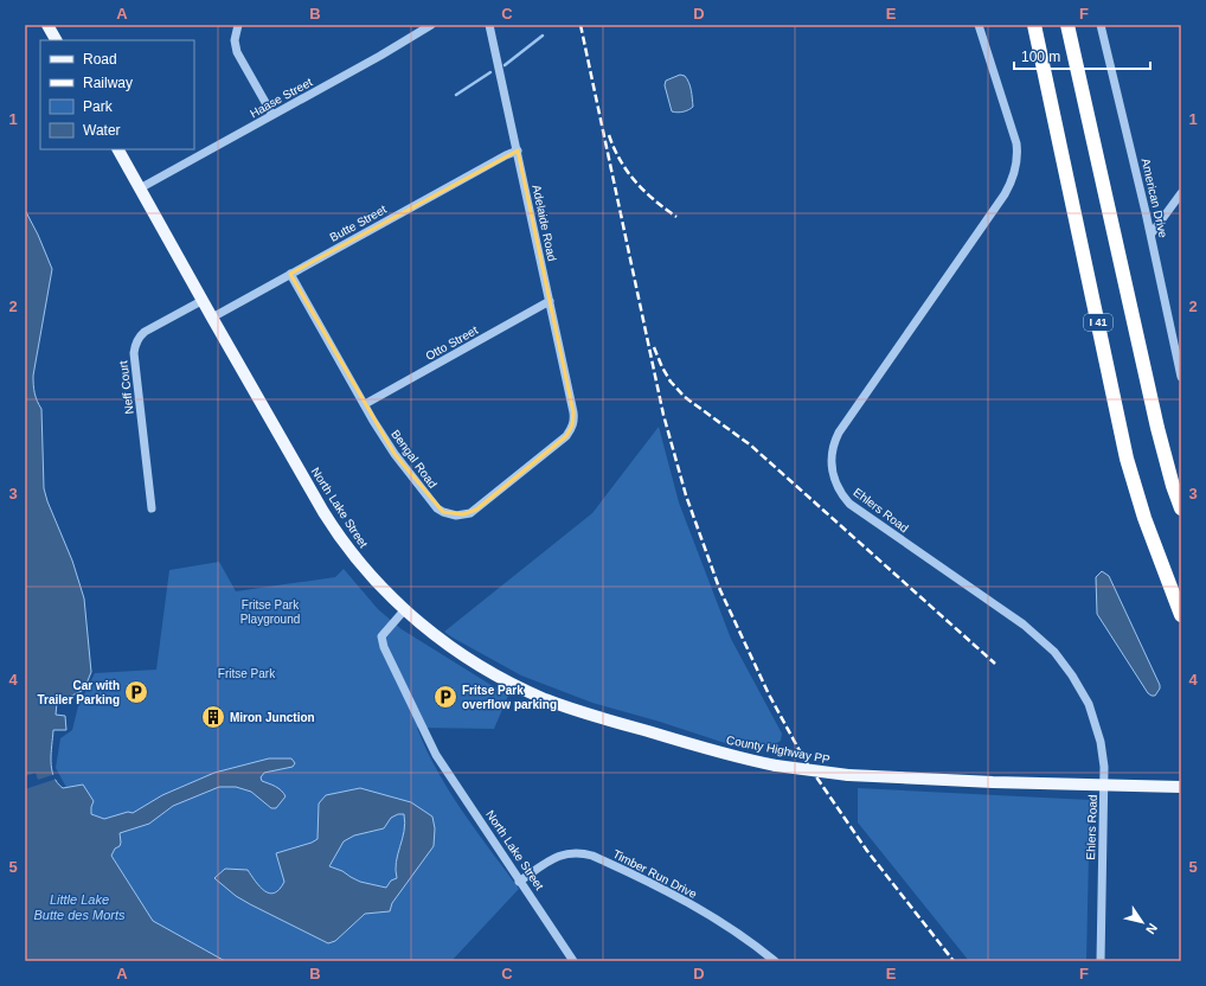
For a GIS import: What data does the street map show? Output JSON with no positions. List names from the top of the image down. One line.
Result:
{"streets":{"highway":["I 41"],"main road":["North Lake Street","County Highway PP"],"street":["Haase Street","American Drive","Butte Street","Adelaide Road","Otto Street","Neff Court","Bengal Road","Ehlers Road","Timber Run Drive"]},"crossings":[["Haase Street","North Lake Street"],["Butte Street","Adelaide Road"],["Butte Street","Bengal Road"],["Butte Street","North Lake Street"],["Adelaide Road","Otto Street"],["Adelaide Road","Bengal Road"],["Otto Street","Bengal Road"],["Neff Court","North Lake Street"],["North Lake Street","County Highway PP"],["North Lake Street","Timber Run Drive"],["Ehlers Road","County Highway PP"]],"water":["Little Lake Butte des Morts"],"parks":["Fritse Park Playground","Fritse Park"],"places":{"parking":["Car with Trailer Parking","Fritse Park overflow parking"],"building":["Miron Junction"]},"legend":["Road","Railway","Park","Water"],"scale_bar":"100 m","north":"bottom right","grid":{"columns":["A","B","C","D","E","F"],"rows":["1","2","3","4","5"]}}
